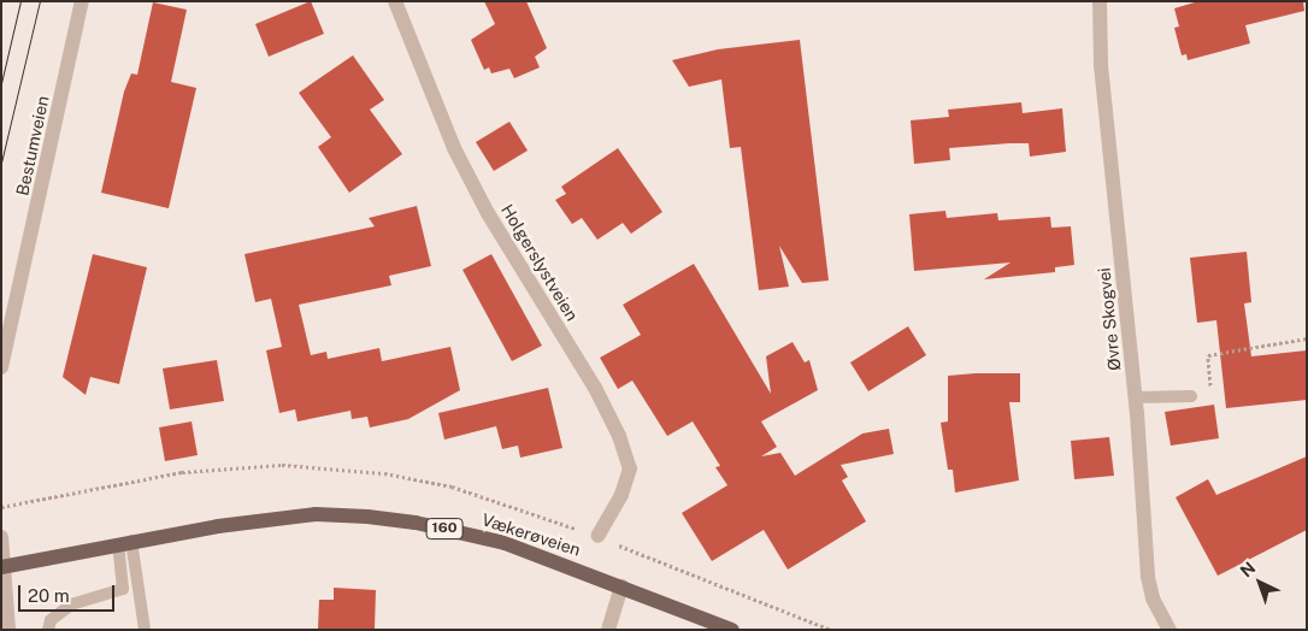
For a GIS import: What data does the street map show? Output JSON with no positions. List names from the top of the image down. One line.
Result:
{"streets":{"main road":["160","Vækerøveien"],"street":["Bestumveien","Holgerslystveien","Øvre Skogvei"]},"scale_bar":"20 m","north":"top left"}
